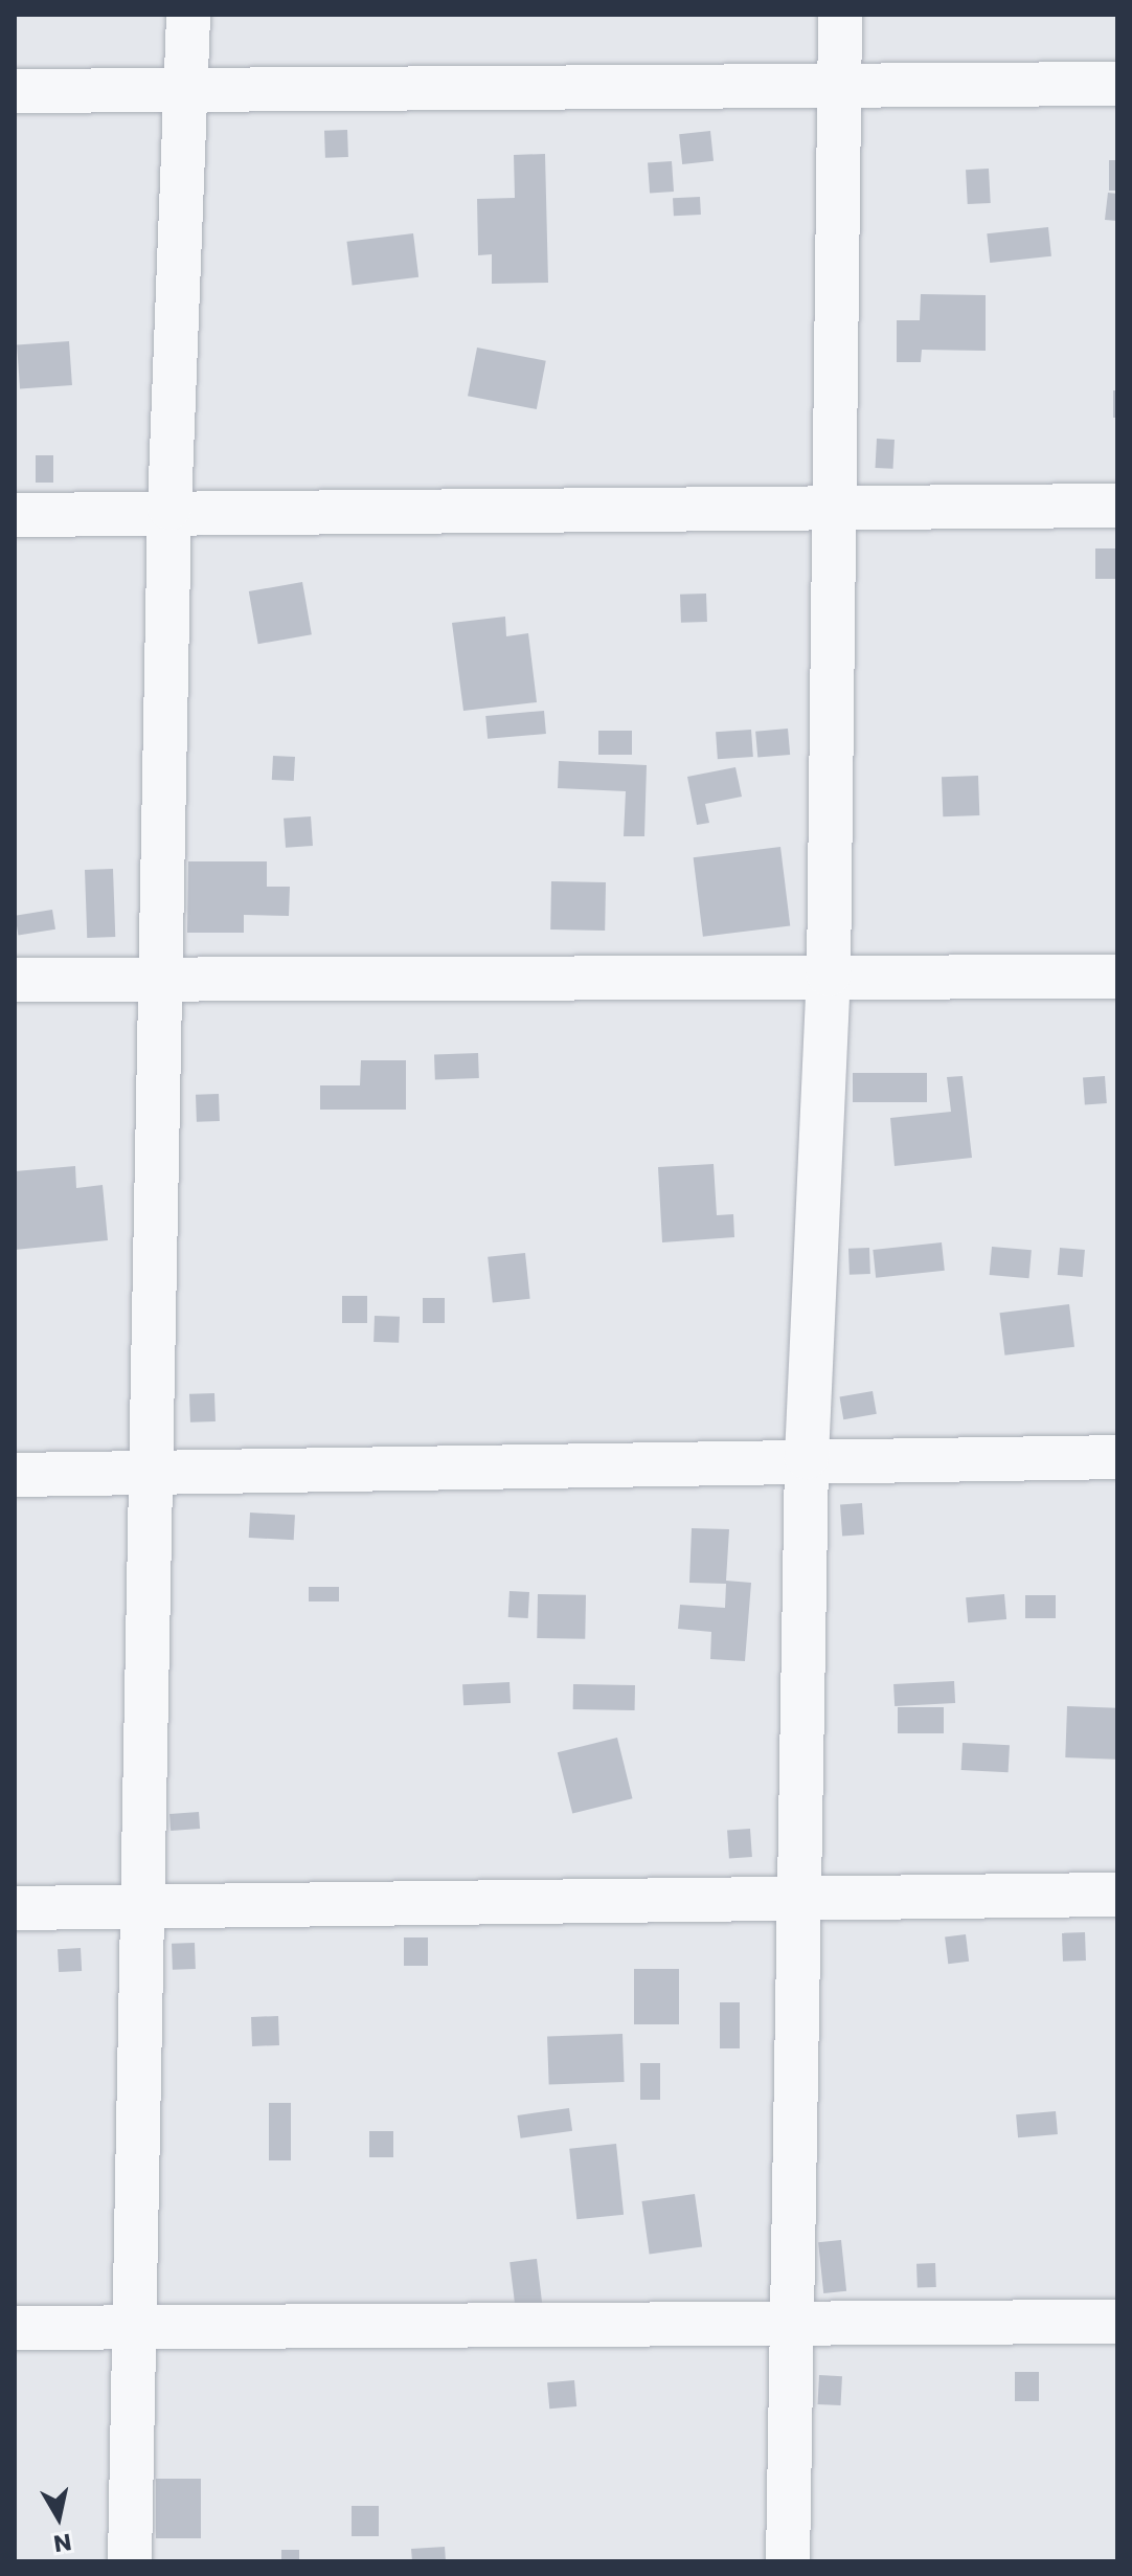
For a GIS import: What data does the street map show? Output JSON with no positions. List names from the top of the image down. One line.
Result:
{"north":"bottom"}
